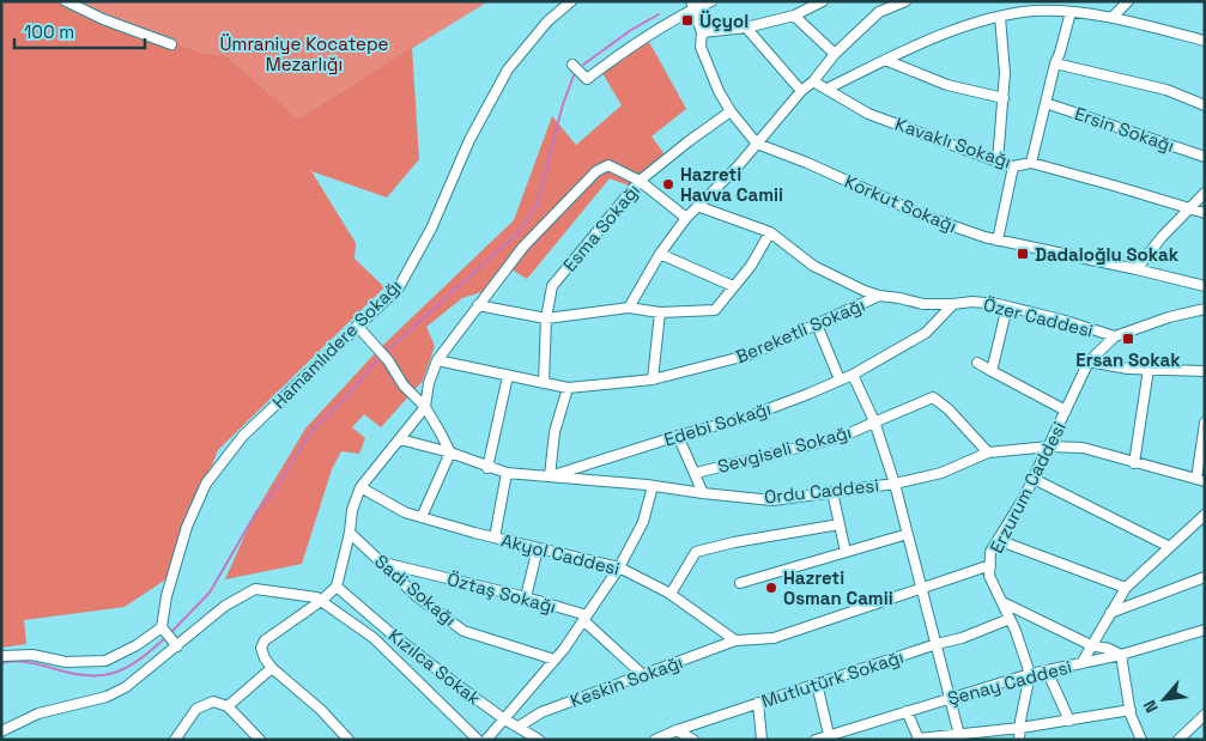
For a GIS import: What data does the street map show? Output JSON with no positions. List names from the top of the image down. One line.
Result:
{"streets":{"street":["Ersin Sokağı","Kavaklı Sokağı","Korkut Sokağı","Esma Sokağı","Özer Caddesi","Bereketli Sokağı","Hamamlıdere Sokağı","Edebi Sokağı","Sevgiseli Sokağı","Erzurum Caddesi","Ordu Caddesi","Akyol Caddesi","Sadi Sokağı","Öztaş Sokağı","Kızılca Sokak","Mutlutürk Sokağı","Keskin Sokağı","Şenay Caddesi"]},"crossings":[["Korkut Sokağı","Esma Sokağı"],["Esma Sokağı","Bereketli Sokağı"],["Özer Caddesi","Bereketli Sokağı"],["Özer Caddesi","Edebi Sokağı"],["Özer Caddesi","Erzurum Caddesi"],["Edebi Sokağı","Ordu Caddesi"],["Sevgiseli Sokağı","Ordu Caddesi"],["Erzurum Caddesi","Ordu Caddesi"],["Erzurum Caddesi","Mutlutürk Sokağı"],["Erzurum Caddesi","Şenay Caddesi"],["Akyol Caddesi","Keskin Sokağı"],["Sadi Sokağı","Öztaş Sokağı"],["Kızılca Sokak","Keskin Sokağı"]],"parks":["Ümraniye Kocatepe Mezarlığı"],"places":{"transit":["Üçyol","Dadaloğlu Sokak","Ersan Sokak"],"other":["Hazreti Havva Camii","Hazreti Osman Camii"]},"scale_bar":"100 m","north":"bottom left"}
